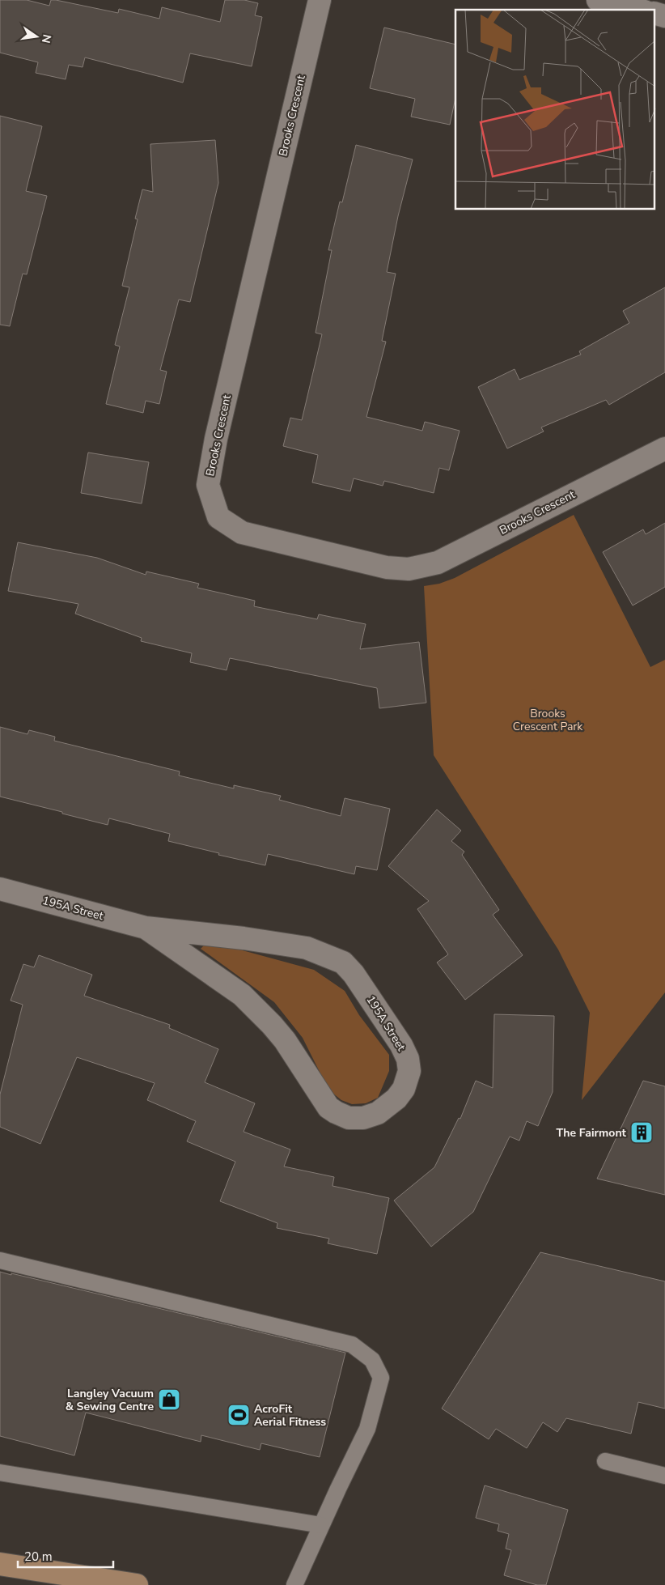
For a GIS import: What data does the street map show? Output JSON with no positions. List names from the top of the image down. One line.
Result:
{"streets":{"street":["Brooks Crescent","195A Street"]},"parks":["Brooks Crescent Park"],"places":{"building":["The Fairmont"],"shop":["Langley Vacuum & Sewing Centre"],"sports":["AcroFit Aerial Fitness"]},"scale_bar":"20 m","north":"right"}
